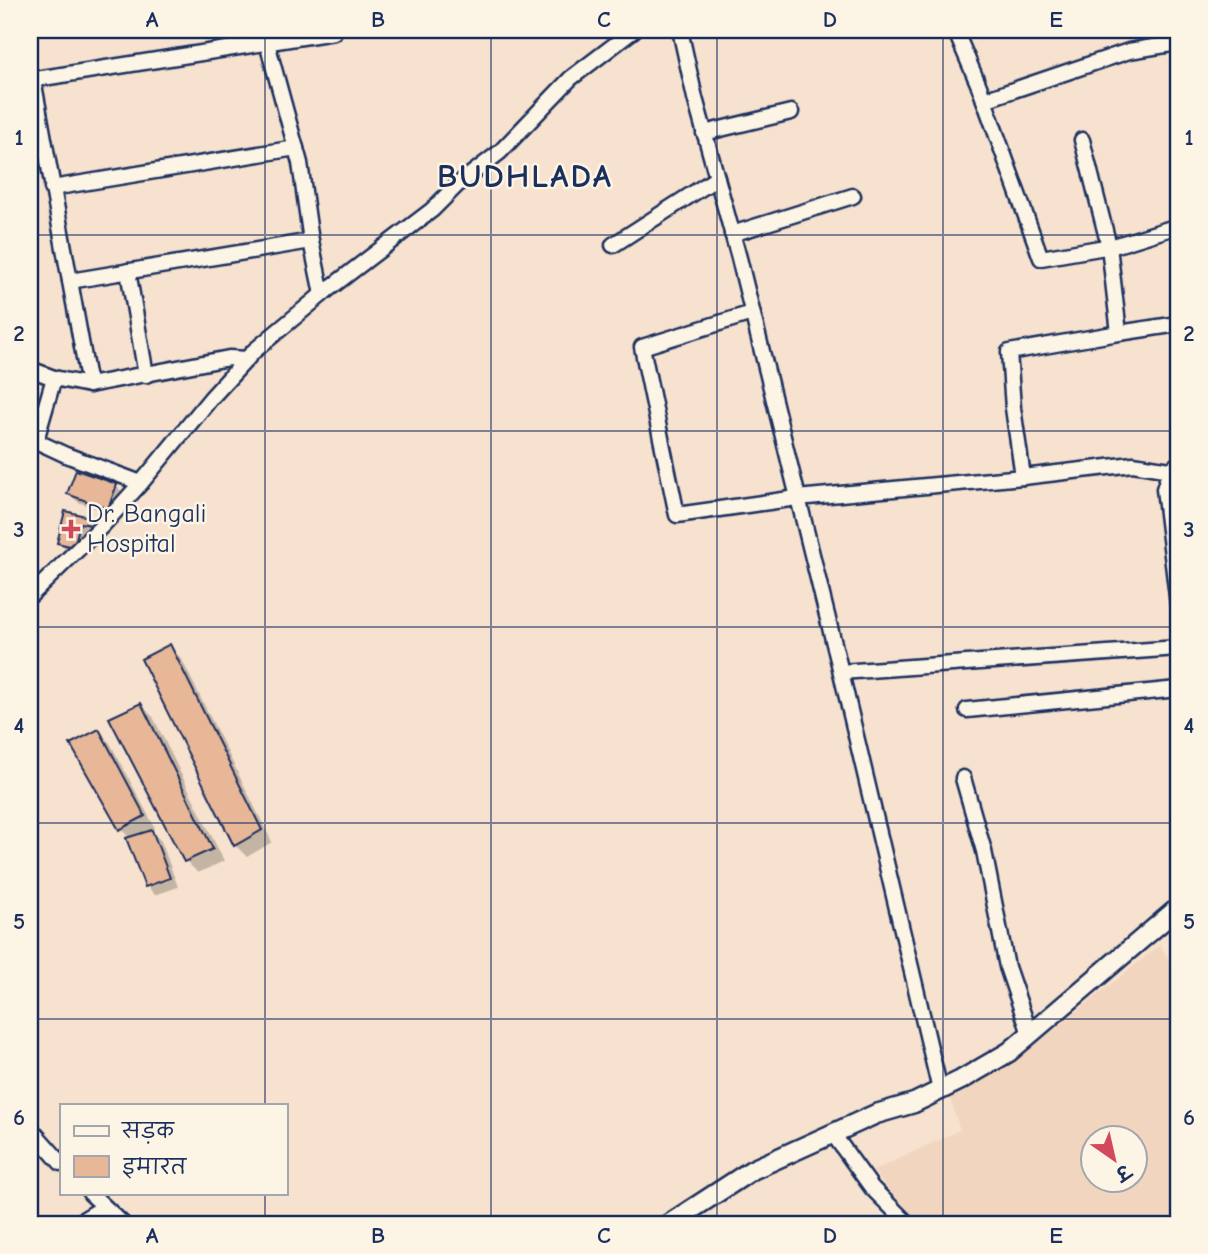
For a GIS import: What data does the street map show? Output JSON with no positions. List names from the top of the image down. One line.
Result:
{"districts":["BUDHLADA"],"places":{"health":["Dr. Bangali Hospital"]},"legend":["सड़क","इमारत"],"north":"bottom right","grid":{"columns":["A","B","C","D","E"],"rows":["1","2","3","4","5","6"]}}
